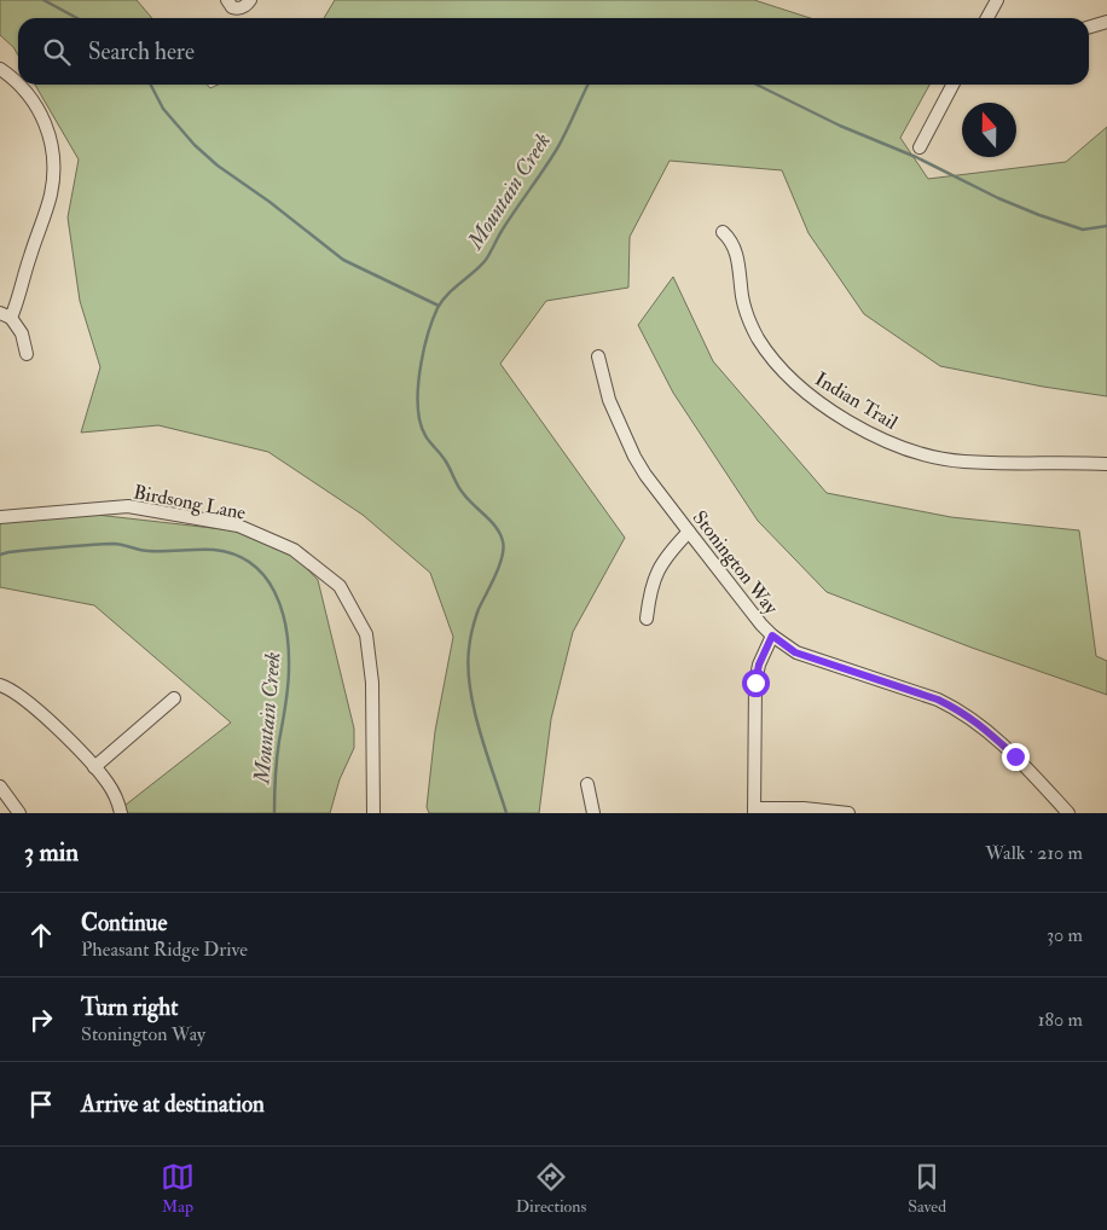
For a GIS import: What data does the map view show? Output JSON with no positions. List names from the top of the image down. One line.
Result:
{"streets":{"street":["Indian Trail","Birdsong Lane","Stonington Way"]},"water":["Mountain Creek"],"north":"top","page":{"search":"Search here","heading":["3 min","Walk · 210 m"],"list":[["Continue","Pheasant Ridge Drive","30 m"],["Turn right","Stonington Way","180 m"],"Arrive at destination"],"nav":["Map","Directions","Saved"]}}
